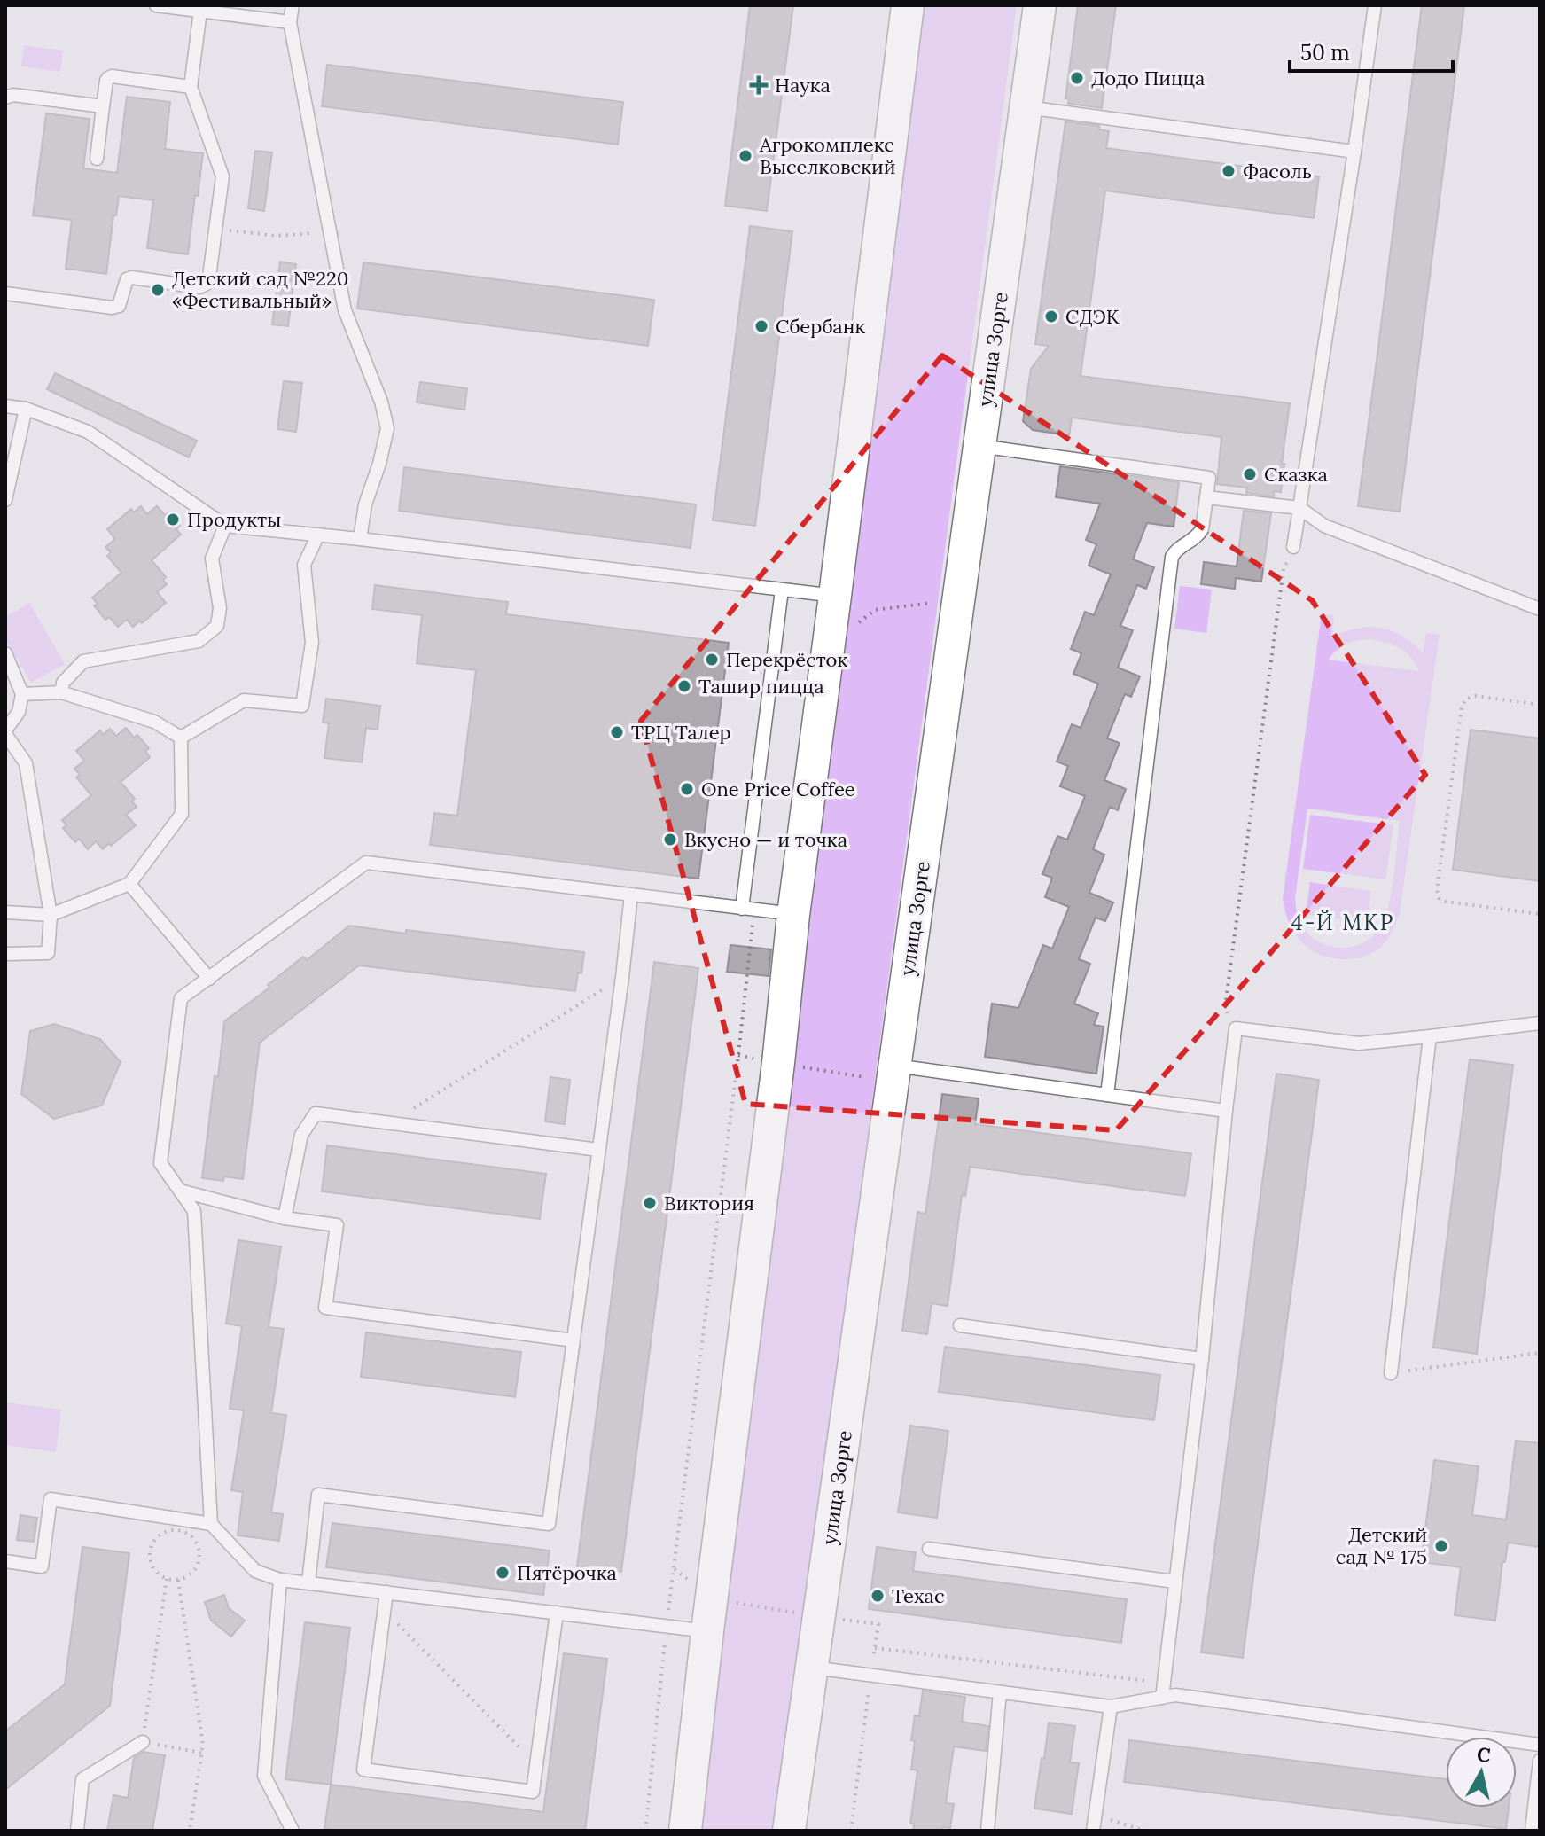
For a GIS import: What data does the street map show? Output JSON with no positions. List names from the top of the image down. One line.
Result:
{"streets":{"main road":["улица Зорге"]},"districts":["4-Й МКР"],"places":{"other":["Додо Пицца","Агрокомплекс Выселковский","Фасоль","Детский сад №220 «Фестивальный»","СДЭК","Сбербанк","Сказка","Продукты","Перекрёсток","Ташир пицца","ТРЦ Талер","One Price Coffee","Вкусно — и точка","Виктория","Детский сад № 175","Пятёрочка","Техас"],"health":["Наука"]},"scale_bar":"50 m","north":"top"}
